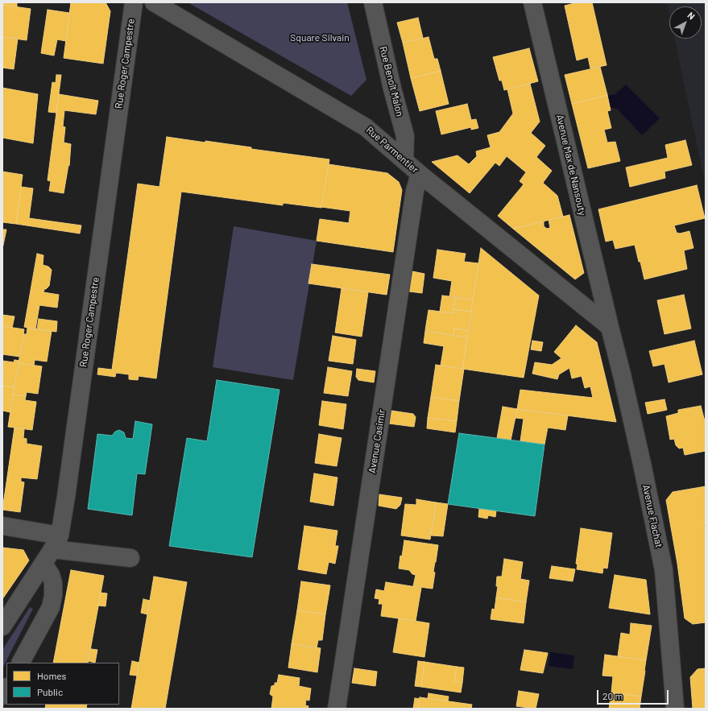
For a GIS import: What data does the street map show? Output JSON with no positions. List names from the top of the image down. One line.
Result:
{"streets":{"street":["Rue Roger Campestre","Rue Benoît Malon","Rue Parmentier","Avenue Max de Nansouty","Avenue Casimir","Avenue Flachat"]},"crossings":[["Rue Benoît Malon","Rue Parmentier"],["Rue Parmentier","Avenue Max de Nansouty"],["Rue Parmentier","Avenue Casimir"],["Rue Parmentier","Avenue Flachat"],["Avenue Max de Nansouty","Avenue Flachat"]],"parks":["Square Silvain"],"legend":["Homes","Public"],"scale_bar":"20 m","north":"top right"}
